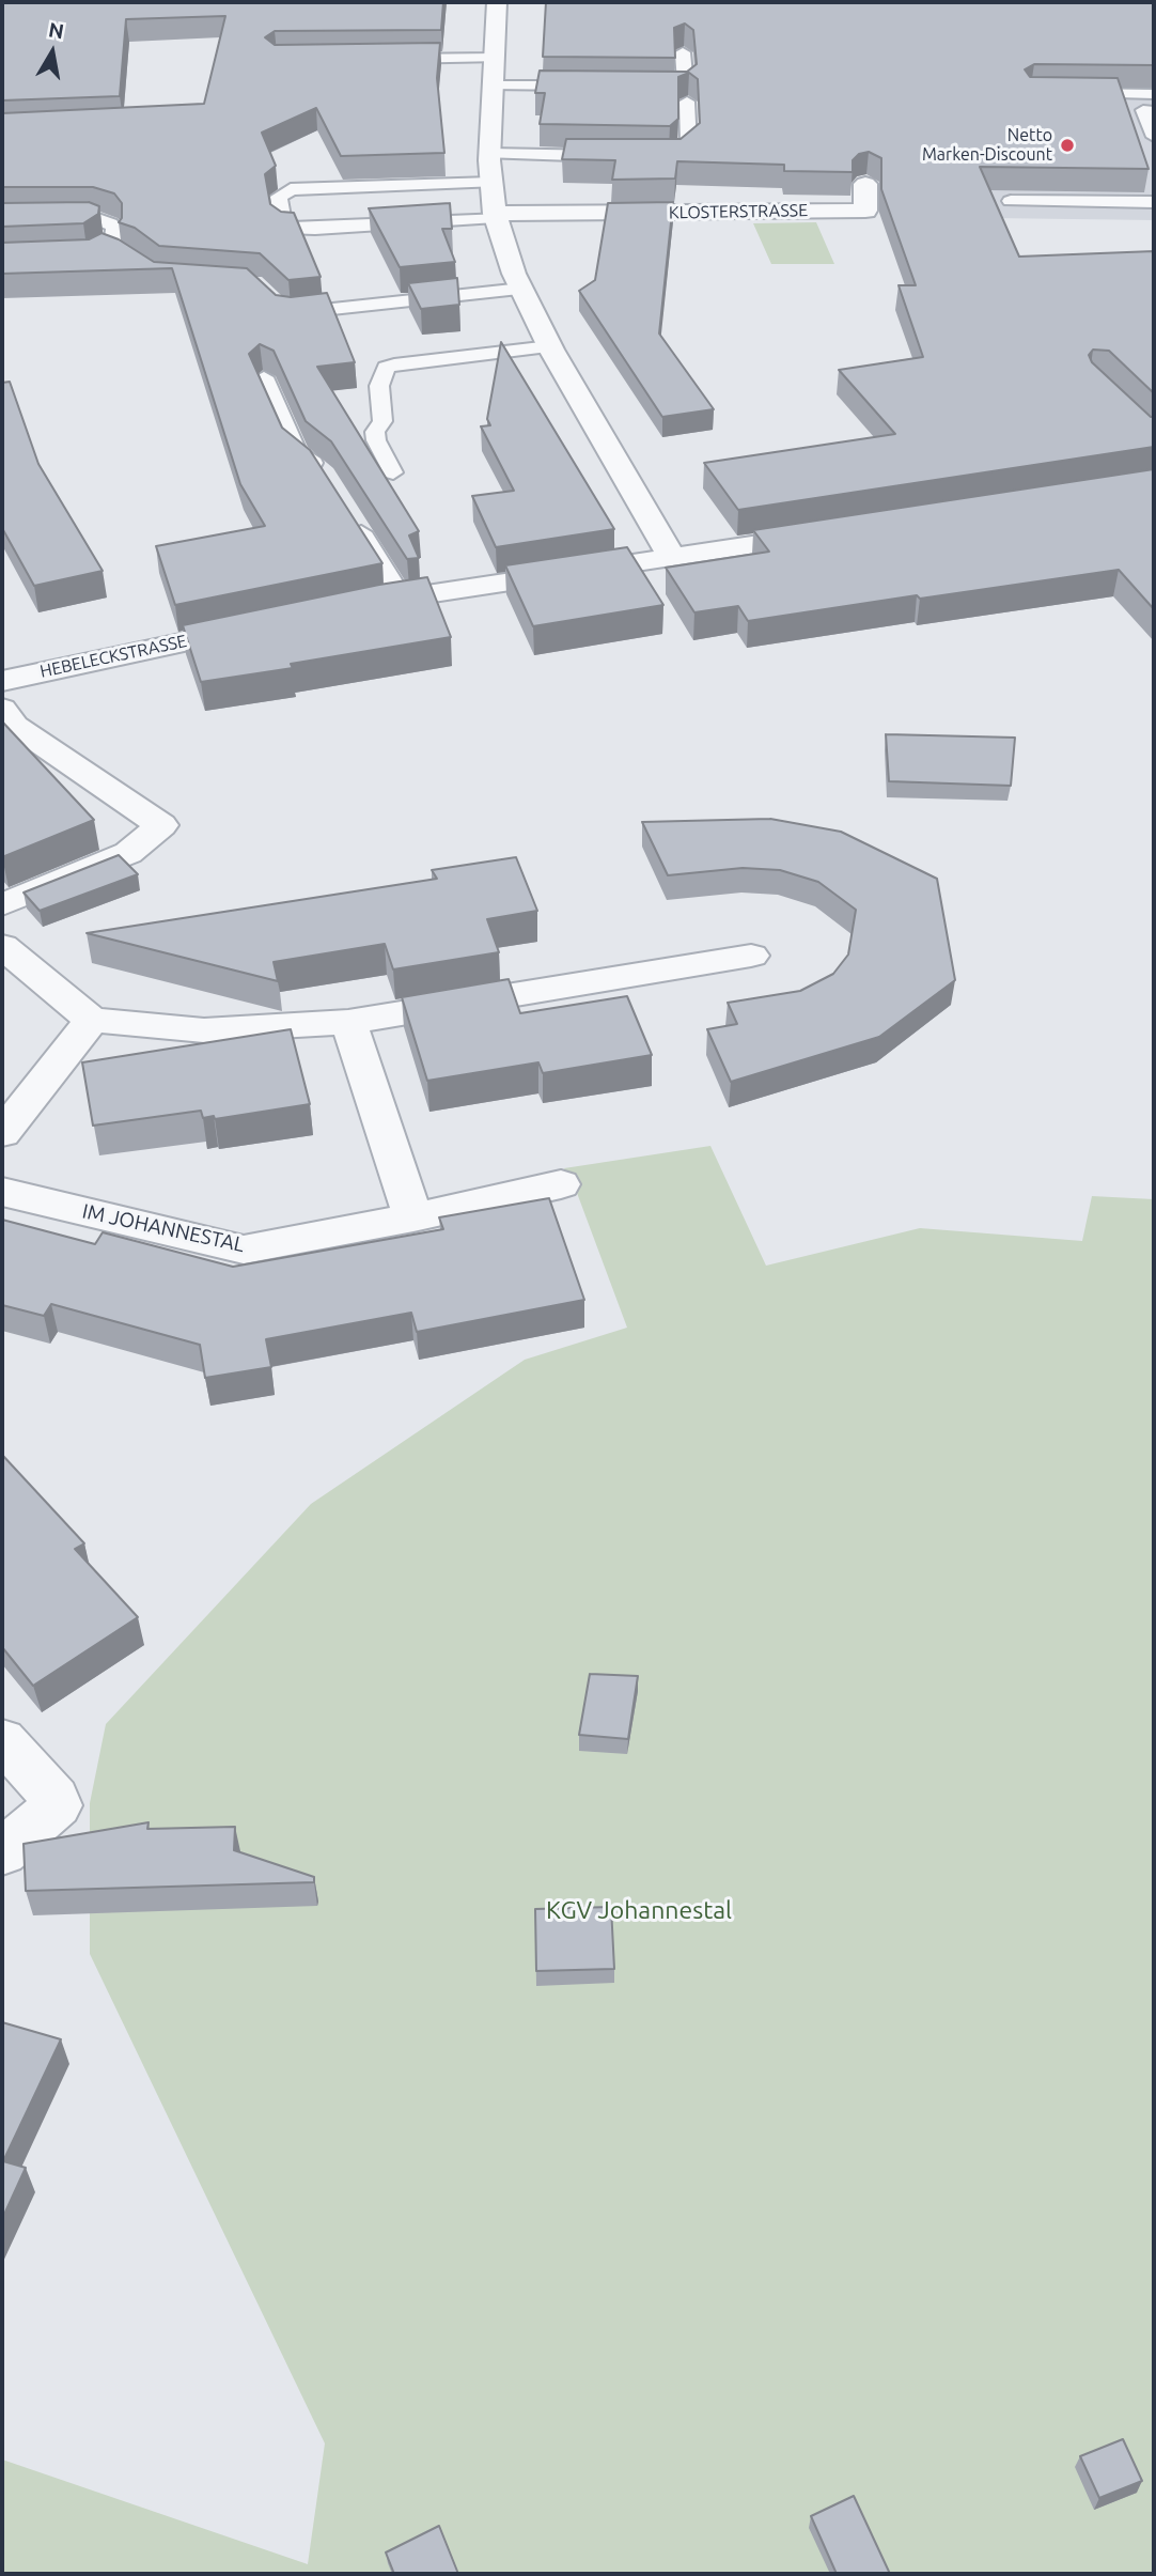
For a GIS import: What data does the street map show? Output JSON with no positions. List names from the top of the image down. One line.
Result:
{"streets":{"street":["KLOSTERSTRASSE","HEBELECKSTRASSE","IM JOHANNESTAL"]},"parks":["KGV Johannestal"],"places":["Netto Marken-Discount"],"north":"top"}
